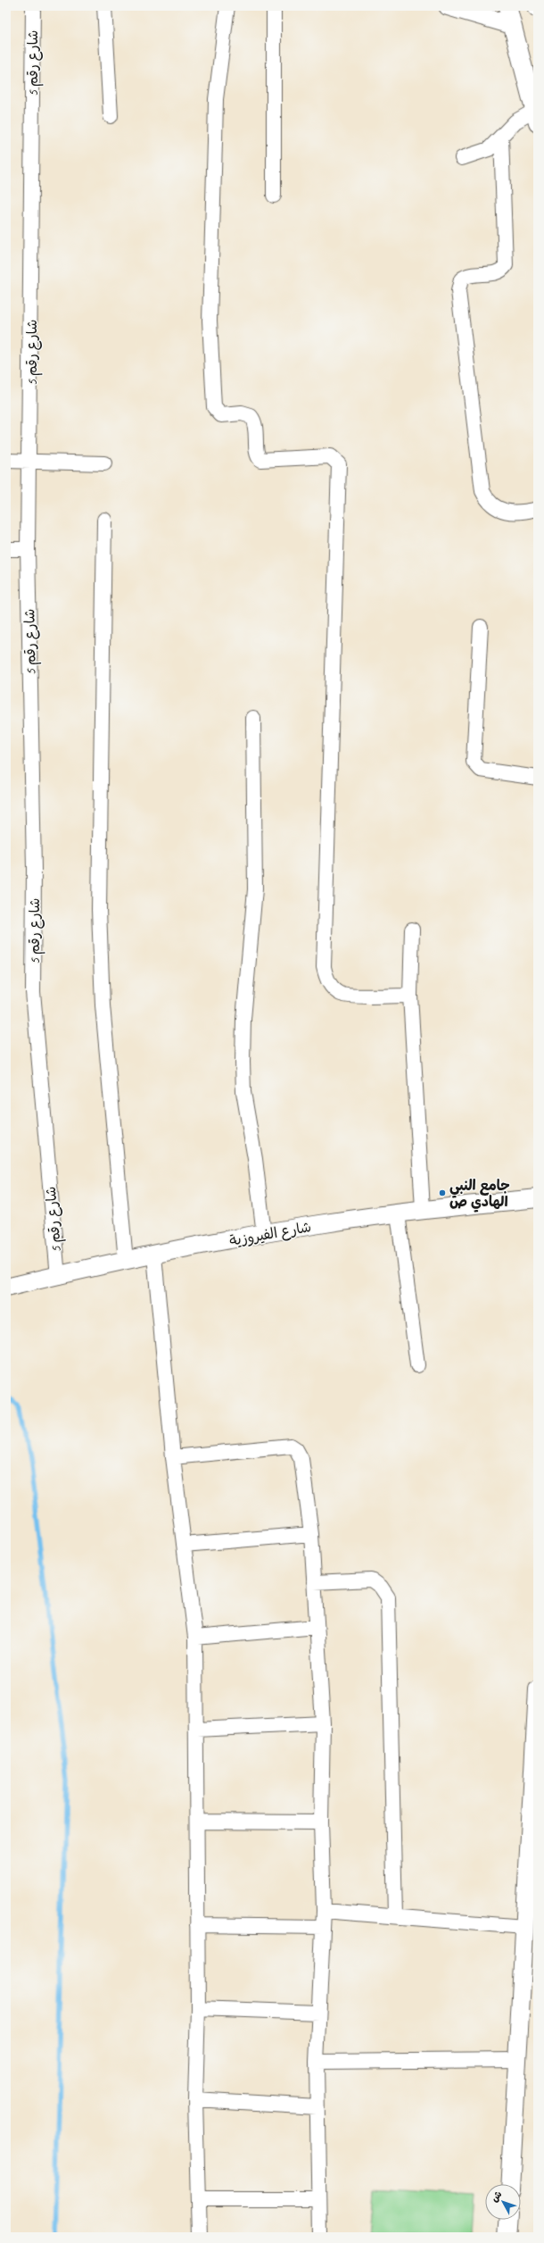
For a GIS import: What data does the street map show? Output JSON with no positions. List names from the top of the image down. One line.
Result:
{"streets":{"street":["شارع رقم 5","شارع الفيروزية"]},"crossings":[["شارع رقم 5","شارع الفيروزية"]],"places":["جامع النبي الهادي ص"],"north":"top left"}
